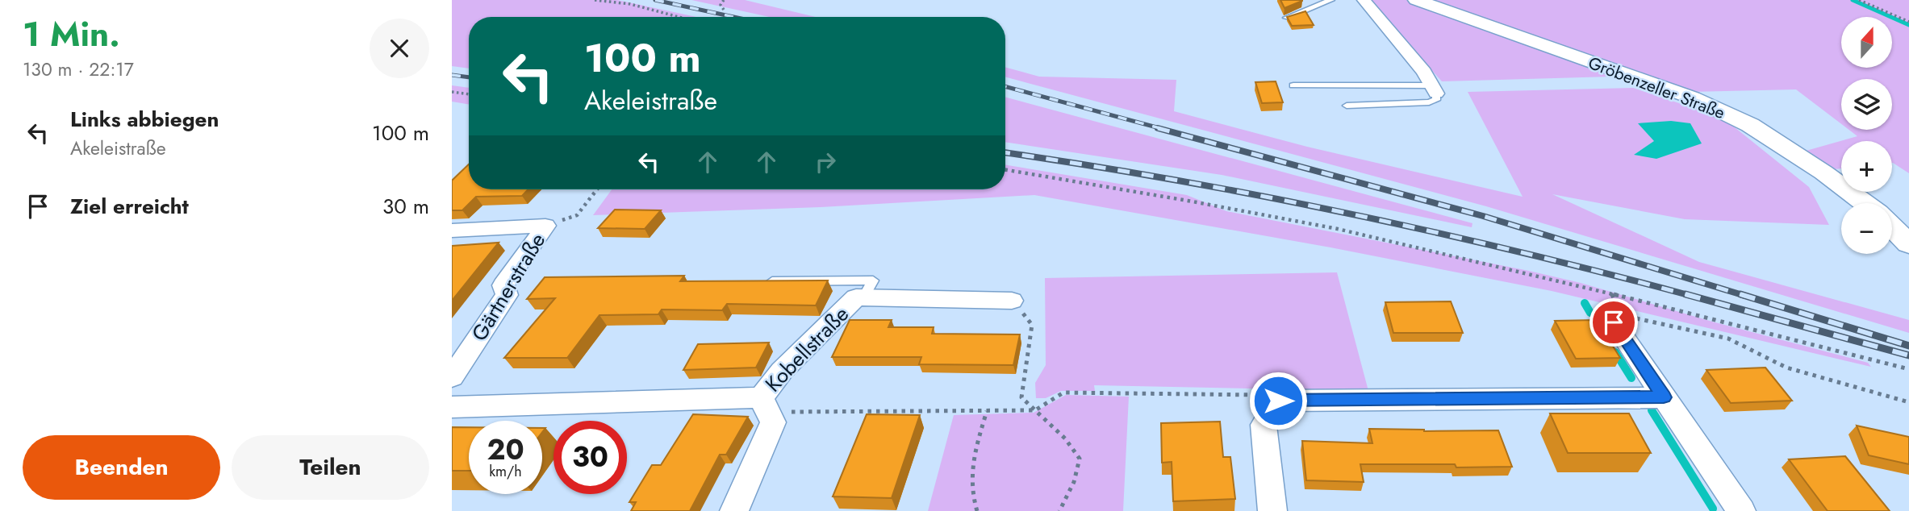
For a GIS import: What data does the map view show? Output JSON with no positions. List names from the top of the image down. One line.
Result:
{"streets":{"street":["Gröbenzeller Straße","Gärtnerstraße","Kobellstraße"]},"north":"top","page":{"heading":["1 Min.","130 m · 22:17"],"map_buttons":["+","−"],"turn":["100 m","Akeleistraße"],"list":[{"name":"Links abbiegen","note":"Akeleistraße","value":"100 m"},{"name":"Ziel erreicht","value":"30 m"}],"speed":"20 km/h","limit":"30","buttons":["Beenden","Teilen"]}}
